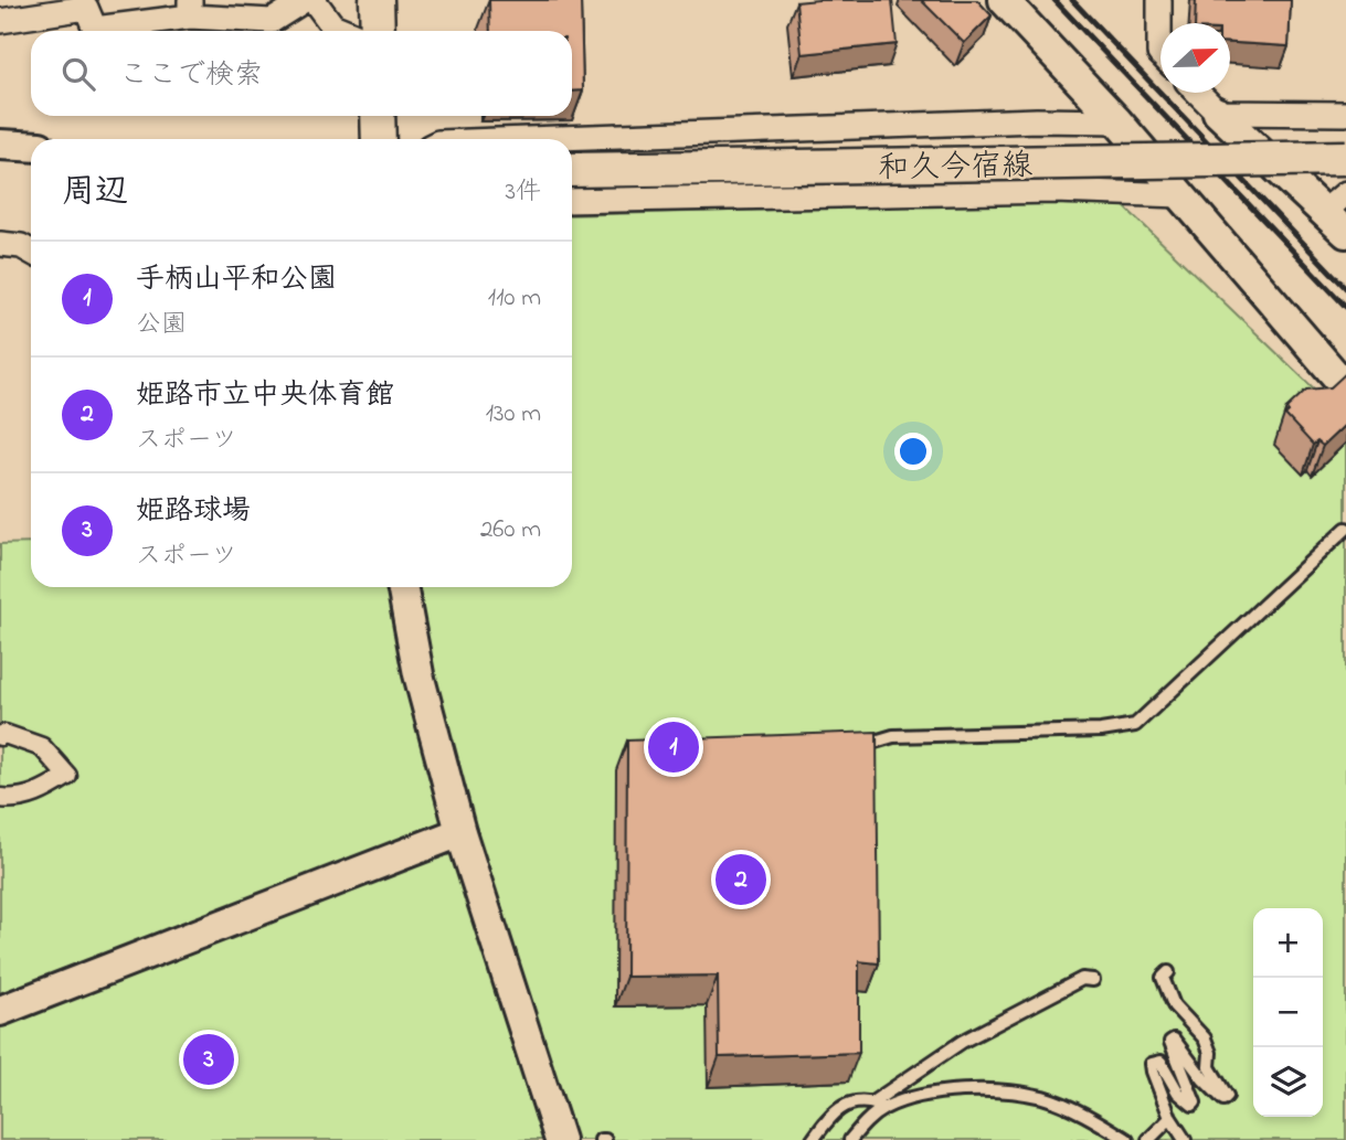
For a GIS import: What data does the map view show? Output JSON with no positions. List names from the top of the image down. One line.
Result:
{"streets":{"main road":["和久今宿線"]},"north":"right","page":{"search":"ここで検索","heading":["周辺","3件"],"list":[{"mark":"1","name":"手柄山平和公園","note":"公園","value":"110 m"},{"mark":"2","name":"姫路市立中央体育館","note":"スポーツ","value":"130 m"},{"mark":"3","name":"姫路球場","note":"スポーツ","value":"260 m"}],"pins":["1","2","3"],"map_buttons":["+","−"]}}
